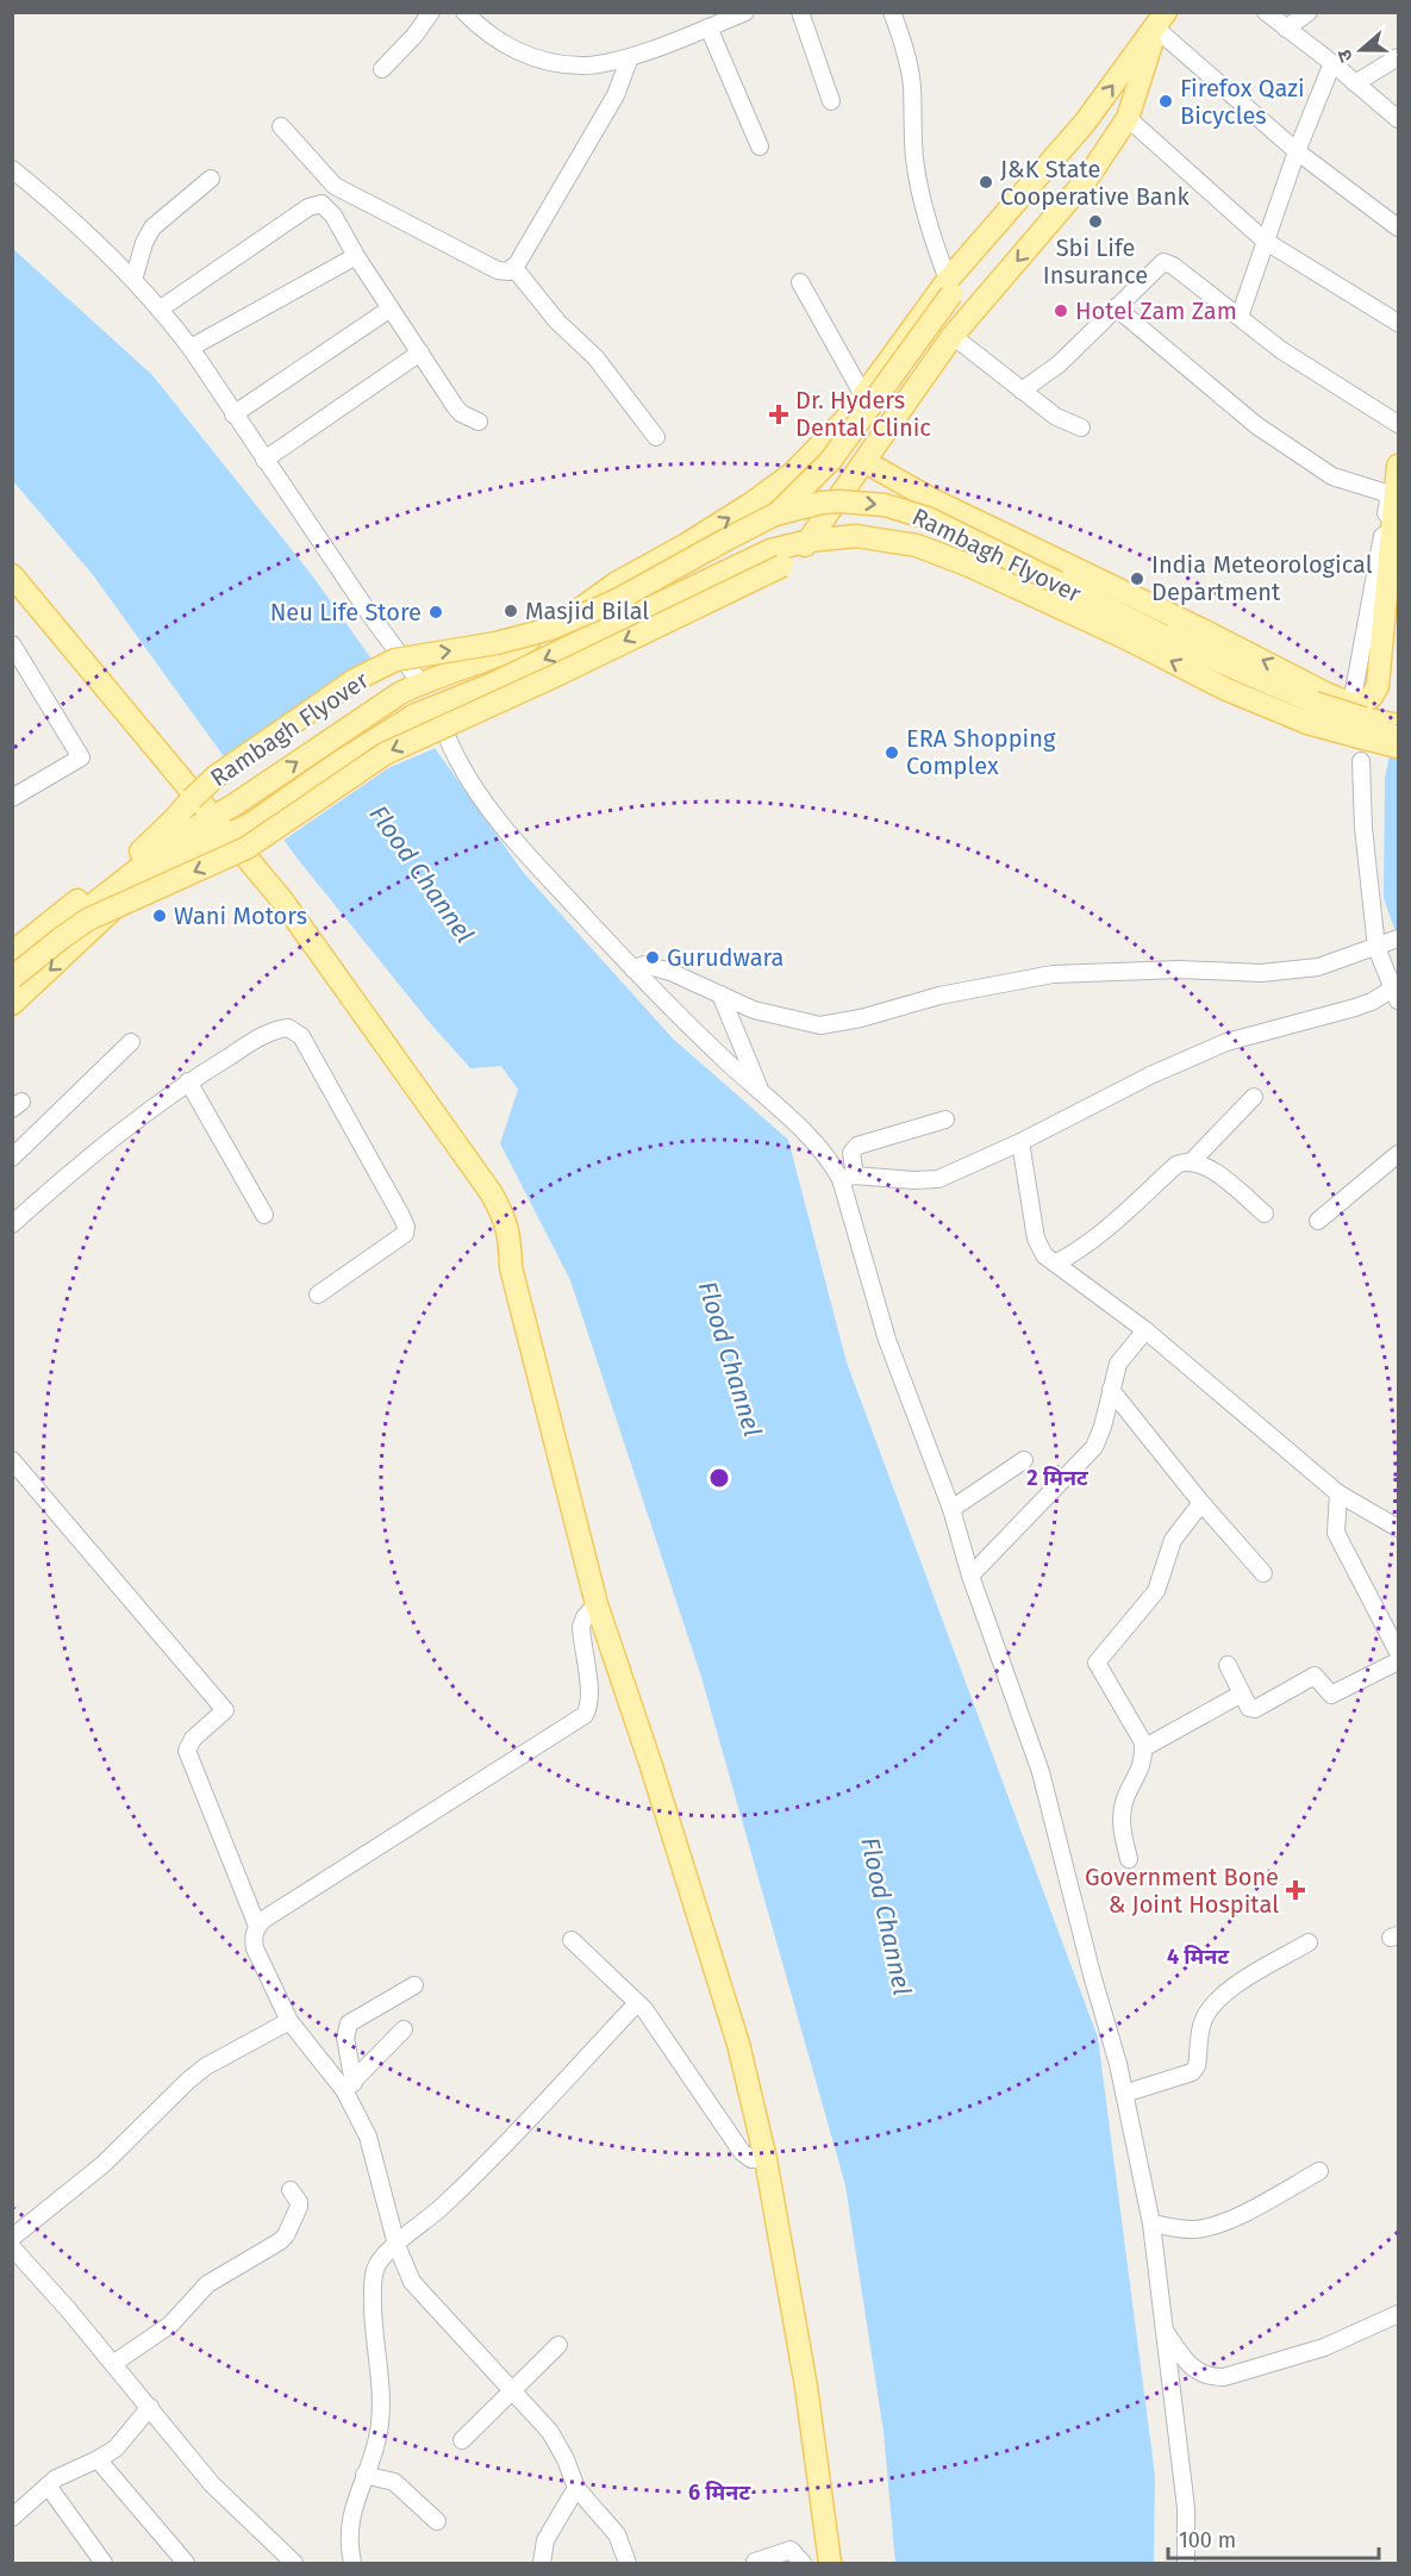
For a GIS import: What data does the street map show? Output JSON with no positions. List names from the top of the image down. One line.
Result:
{"streets":{"main road":["Rambagh Flyover"]},"water":["Flood Channel"],"places":{"other":["Firefox Qazi Bicycles","J&K State Cooperative Bank","Sbi Life Insurance","Hotel Zam Zam","India Meteorological Department","Masjid Bilal","Neu Life Store","ERA Shopping Complex","Wani Motors","Gurudwara"],"health":["Dr. Hyders Dental Clinic","Government Bone & Joint Hospital"]},"scale_bar":"100 m","north":"left","rings":["2 मिनट","4 मिनट","6 मिनट"]}
